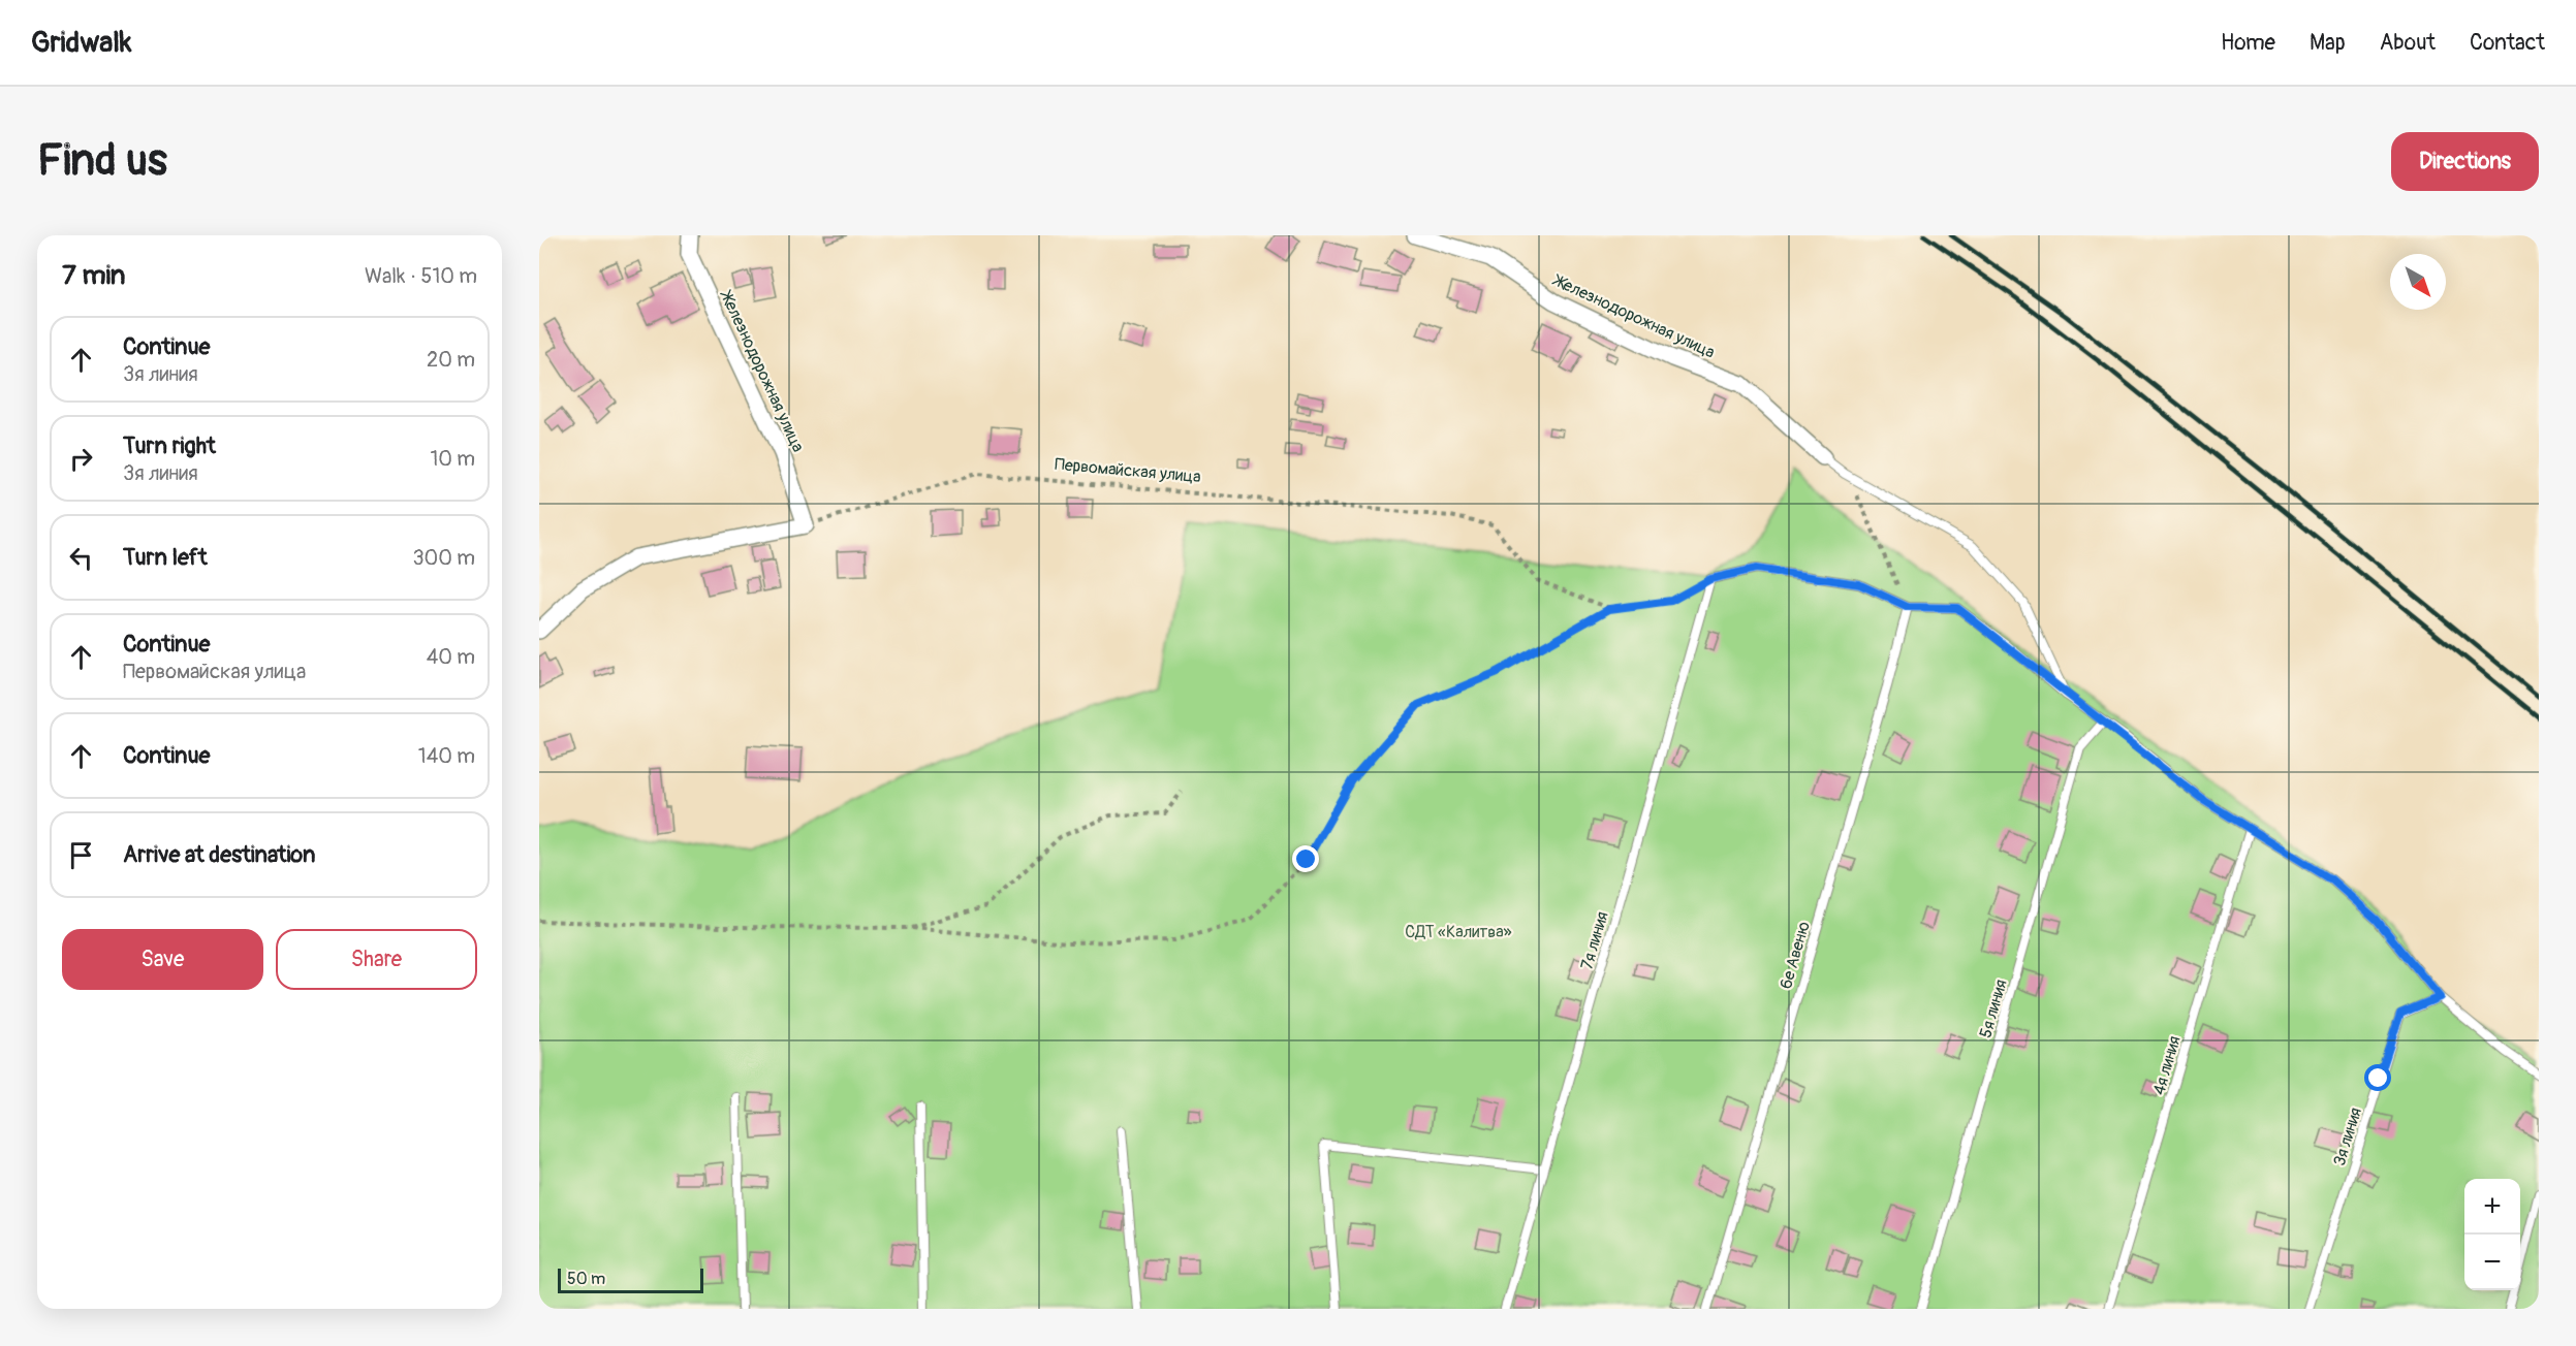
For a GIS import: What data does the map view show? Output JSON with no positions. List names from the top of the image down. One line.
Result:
{"streets":{"street":["Железнодорожная улица"],"lane":["7я линия","6е Авеню","5я линия","4я линия","3я линия"],"path":["Первомайская улица"]},"crossings":[["Железнодорожная улица","Первомайская улица"],["Первомайская улица","7я линия"]],"parks":["СДТ «Калитва»"],"scale_bar":"50 m","north":"bottom right","page":{"header":"Gridwalk","nav":["Home","Map","About","Contact"],"buttons":["Directions",["Save","Share"]],"title":"Find us","heading":["7 min","Walk · 510 m"],"list":[["Continue","3я линия","20 m"],["Turn right","3я линия","10 m"],["Turn left","300 m"],["Continue","Первомайская улица","40 m"],["Continue","140 m"],"Arrive at destination"],"map_buttons":["+","−"],"scale":"50 m"}}
